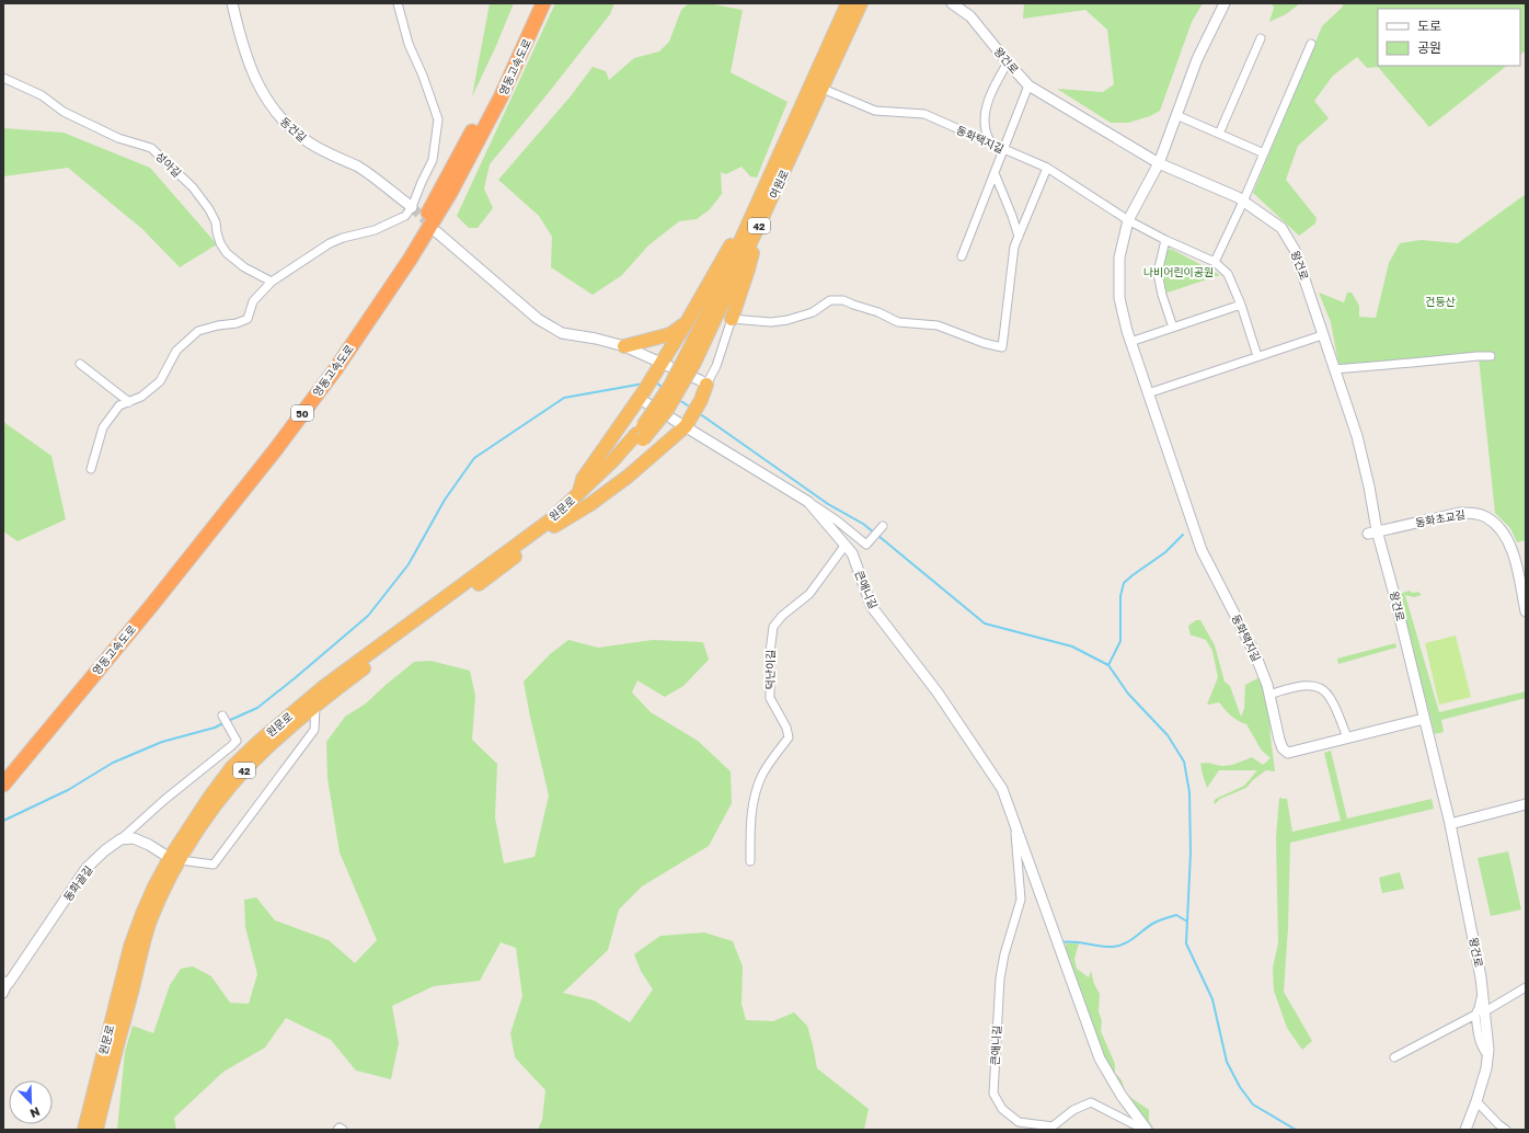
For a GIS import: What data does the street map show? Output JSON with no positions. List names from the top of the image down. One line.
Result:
{"streets":{"highway":["영동고속도로","여원로","42","50","원문로"],"street":["왕건로","동건길","동화택지길","성아길","동화초교길","큰애니길","덕난이길","동화골길"]},"crossings":[["왕건로","동화택지길"],["왕건로","동화초교길"],["동화택지길","여원로"],["여원로","원문로"],["큰애니길","덕난이길"]],"parks":["나비어린이공원","건등산"],"legend":["도로","공원"],"north":"bottom right"}
